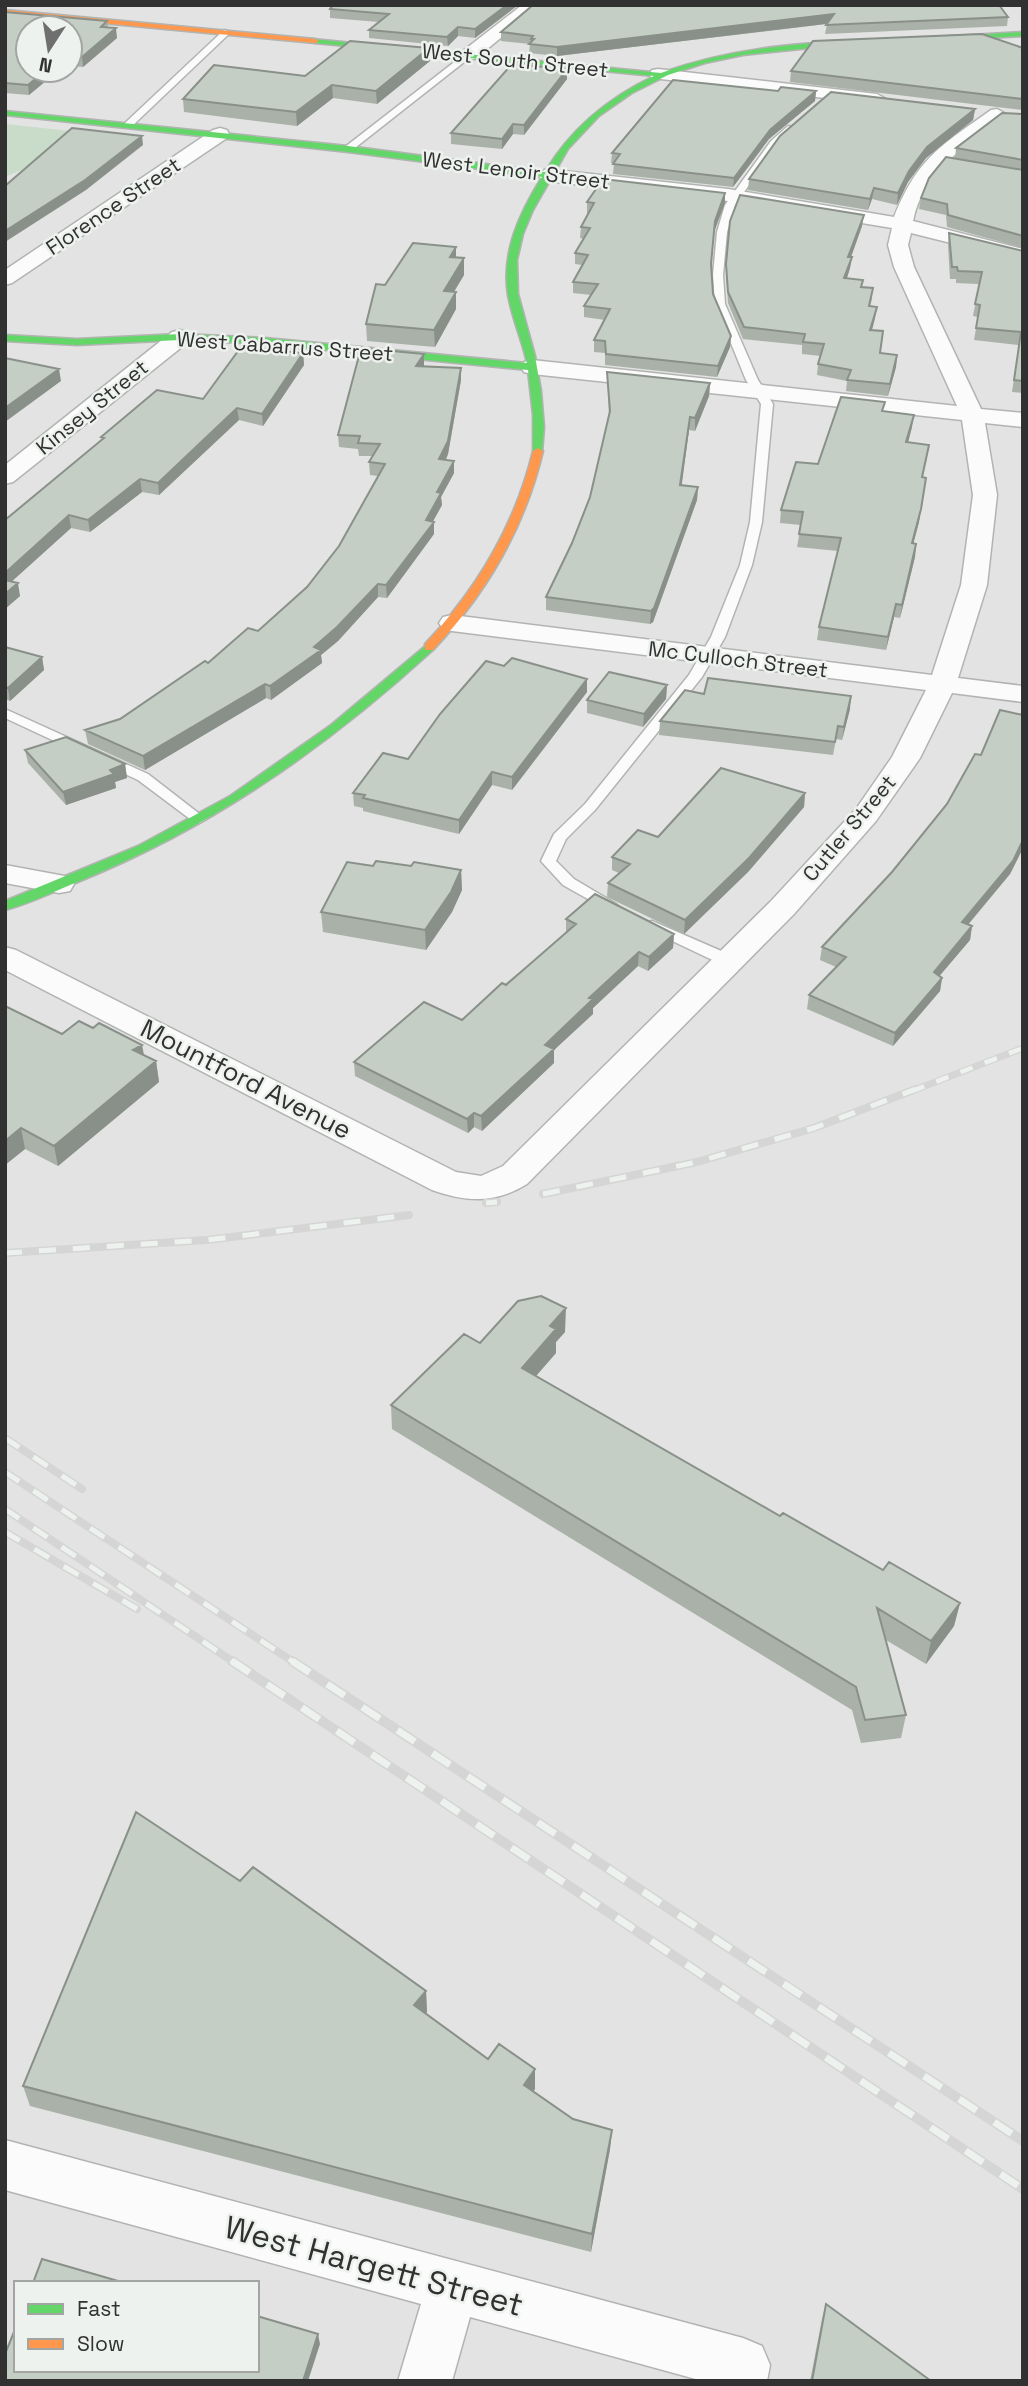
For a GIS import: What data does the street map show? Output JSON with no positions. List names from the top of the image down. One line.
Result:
{"streets":{"street":["West South Street","West Lenoir Street","Florence Street","West Cabarrus Street","Kinsey Street","Mc Culloch Street","Cutler Street","Mountford Avenue","West Hargett Street"]},"crossings":[["West Lenoir Street","Florence Street"],["West Lenoir Street","Cutler Street"],["West Cabarrus Street","Kinsey Street"],["West Cabarrus Street","Cutler Street"],["Mc Culloch Street","Cutler Street"],["Cutler Street","Mountford Avenue"]],"legend":["Fast","Slow"],"north":"bottom"}
